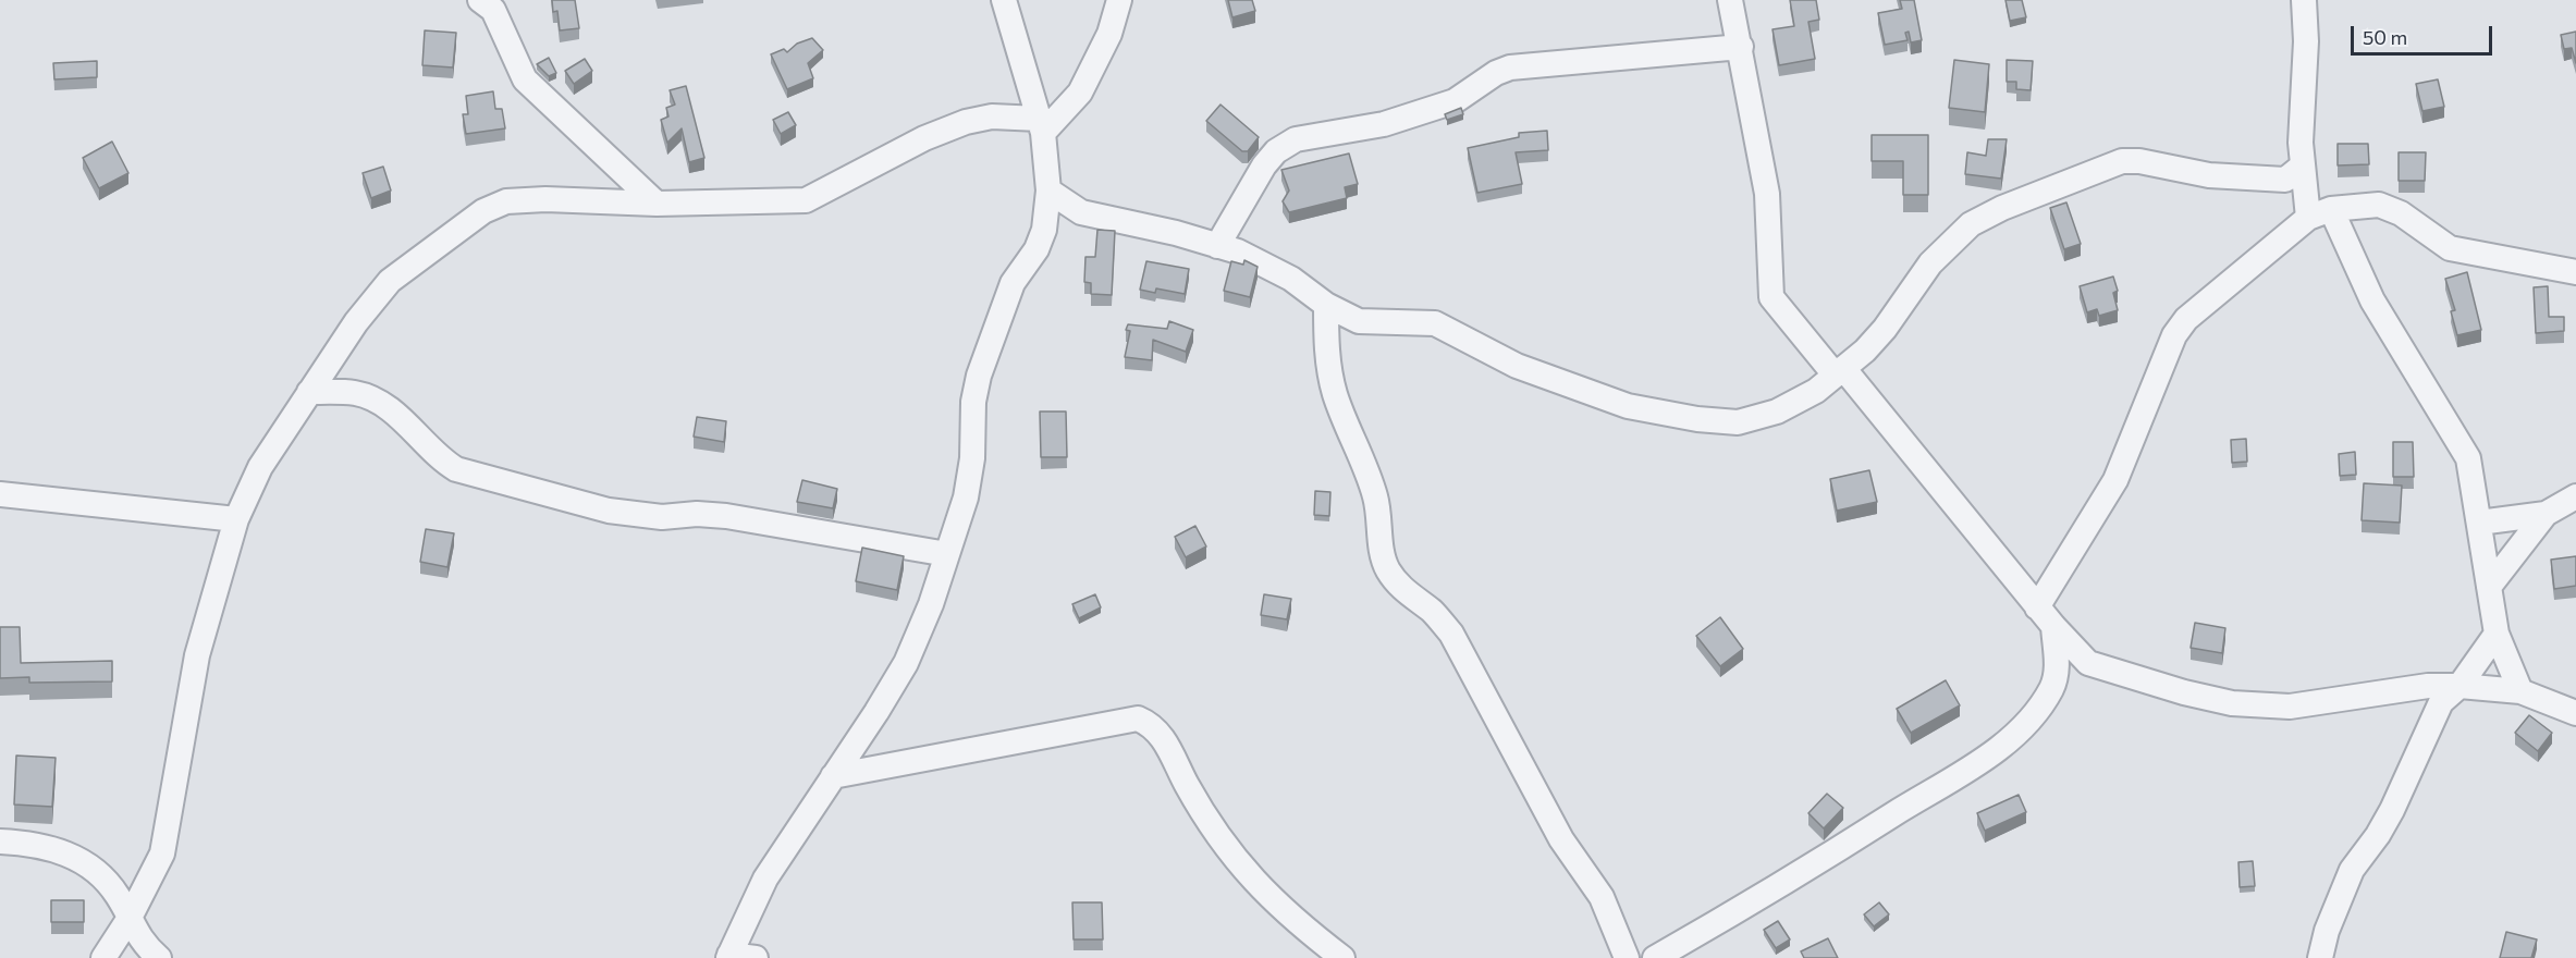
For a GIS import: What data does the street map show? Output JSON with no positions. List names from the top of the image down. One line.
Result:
{"scale_bar":"50 m"}
